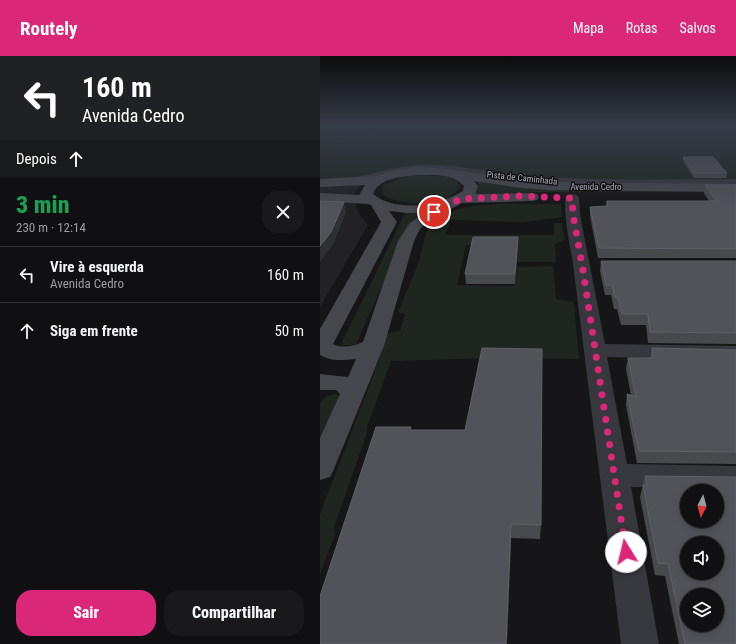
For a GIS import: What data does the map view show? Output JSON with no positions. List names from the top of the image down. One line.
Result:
{"streets":{"street":["Pista de Caminhada","Avenida Cedro"]},"crossings":[["Pista de Caminhada","Avenida Cedro"]],"north":"bottom","page":{"header":"Routely","nav":["Mapa","Rotas","Salvos"],"turn":["160 m","Avenida Cedro"],"then":"Depois","heading":["3 min","230 m · 12:14"],"list":[{"name":"Vire à esquerda","note":"Avenida Cedro","value":"160 m"},{"name":"Siga em frente","value":"50 m"}],"buttons":["Sair","Compartilhar"]}}
